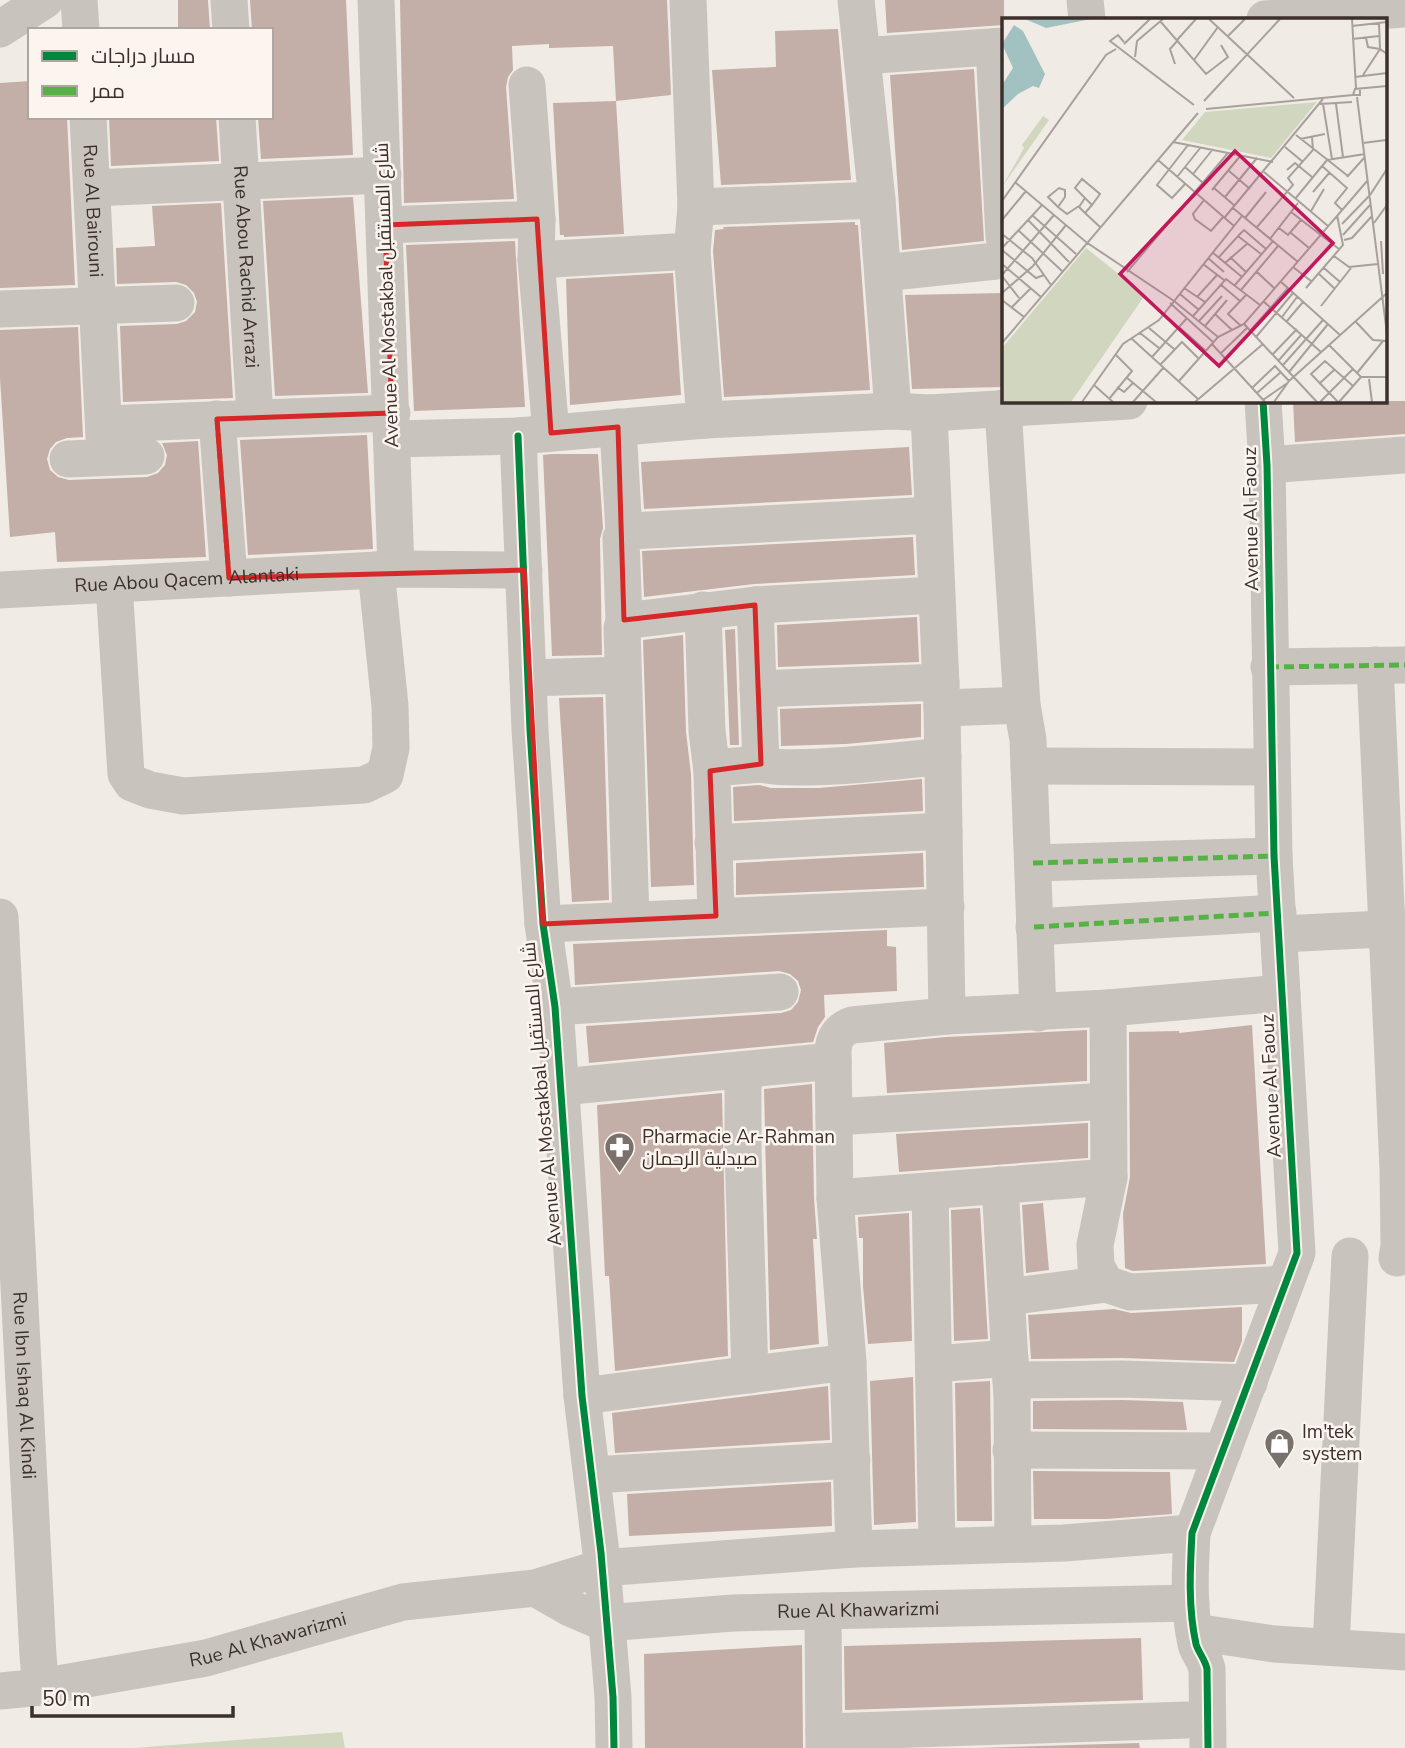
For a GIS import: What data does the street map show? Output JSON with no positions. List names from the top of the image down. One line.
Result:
{"streets":{"street":["Rue Al Bairouni","Rue Abou Rachid Arrazi","Avenue Al Mostakbal شارع المستقبل","Avenue Al Faouz","Rue Abou Qacem Alantaki","Rue Ibn Ishaq Al Kindi","Rue Al Khawarizmi"]},"crossings":[["Avenue Al Mostakbal شارع المستقبل","Rue Abou Qacem Alantaki"],["Avenue Al Mostakbal شارع المستقبل","Rue Al Khawarizmi"],["Avenue Al Faouz","Rue Al Khawarizmi"],["Rue Ibn Ishaq Al Kindi","Rue Al Khawarizmi"]],"places":{"pharmacy":["Pharmacie Ar-Rahman صيدلية الرحمان"],"shop":["Im'tek system"]},"legend":["مسار دراجات","ممر"],"scale_bar":"50 m"}
